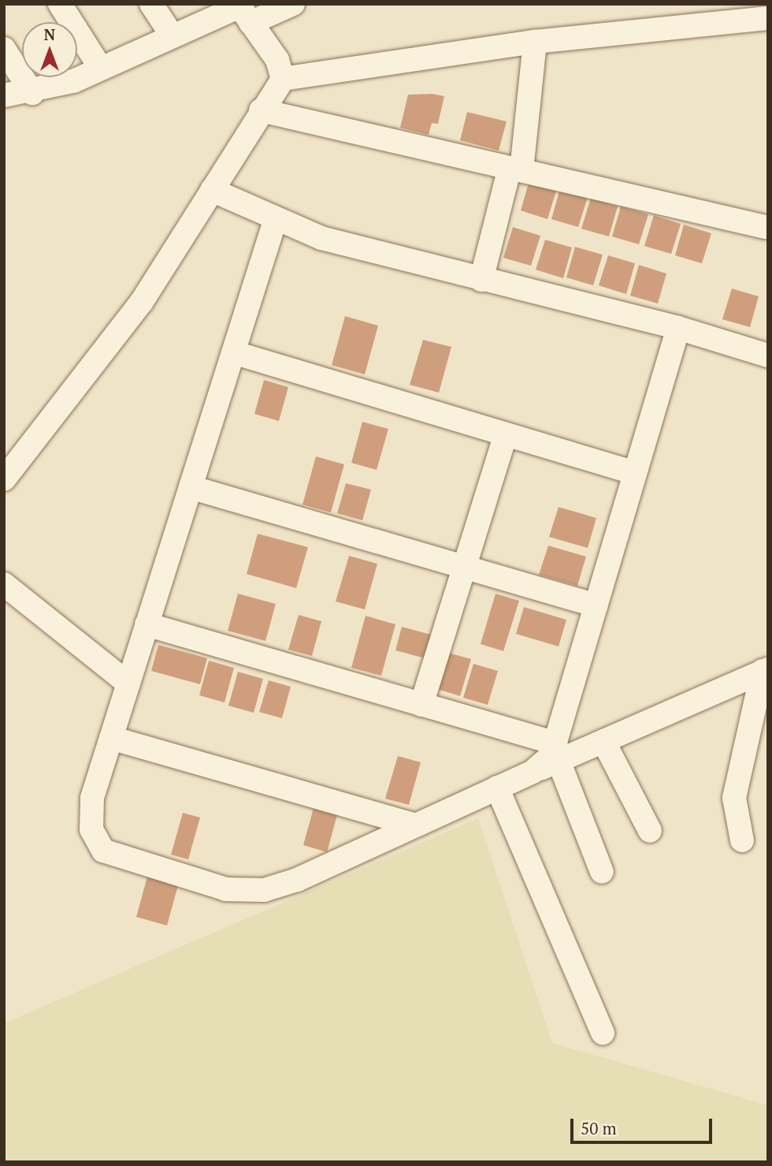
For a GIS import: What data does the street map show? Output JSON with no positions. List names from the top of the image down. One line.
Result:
{"scale_bar":"50 m","north":"top"}
